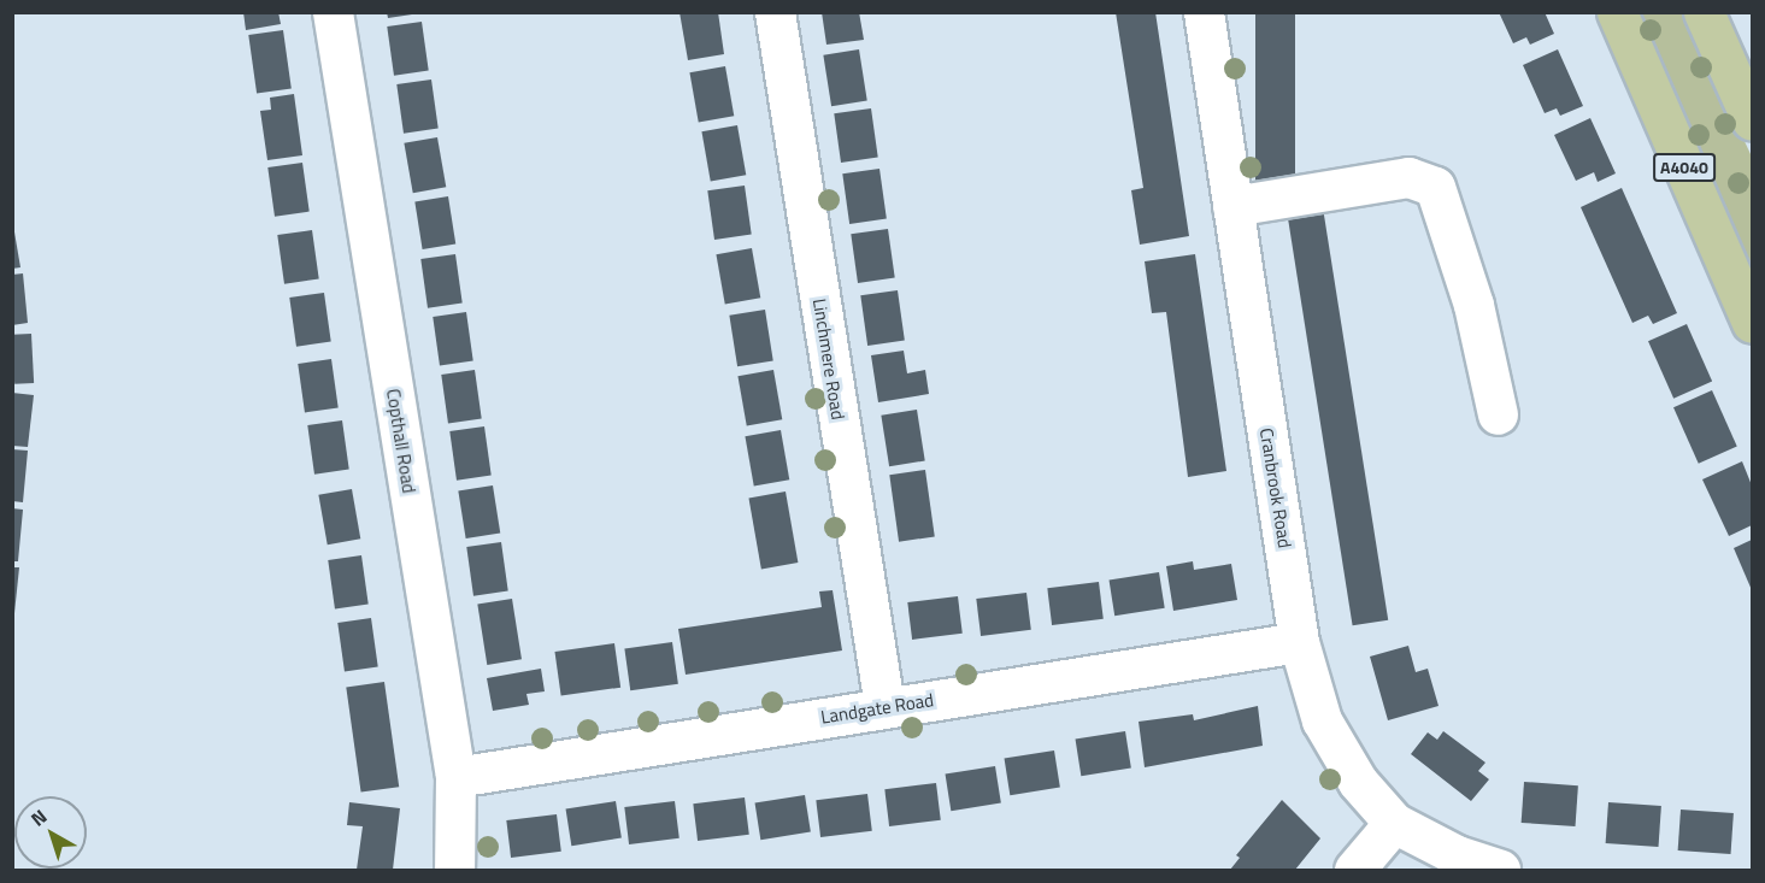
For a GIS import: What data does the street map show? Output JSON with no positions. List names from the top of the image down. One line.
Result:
{"streets":{"main road":["A4040"],"street":["Linchmere Road","Copthall Road","Cranbrook Road","Landgate Road"]},"crossings":[["Linchmere Road","Landgate Road"],["Copthall Road","Landgate Road"],["Cranbrook Road","Landgate Road"]],"north":"top left"}
